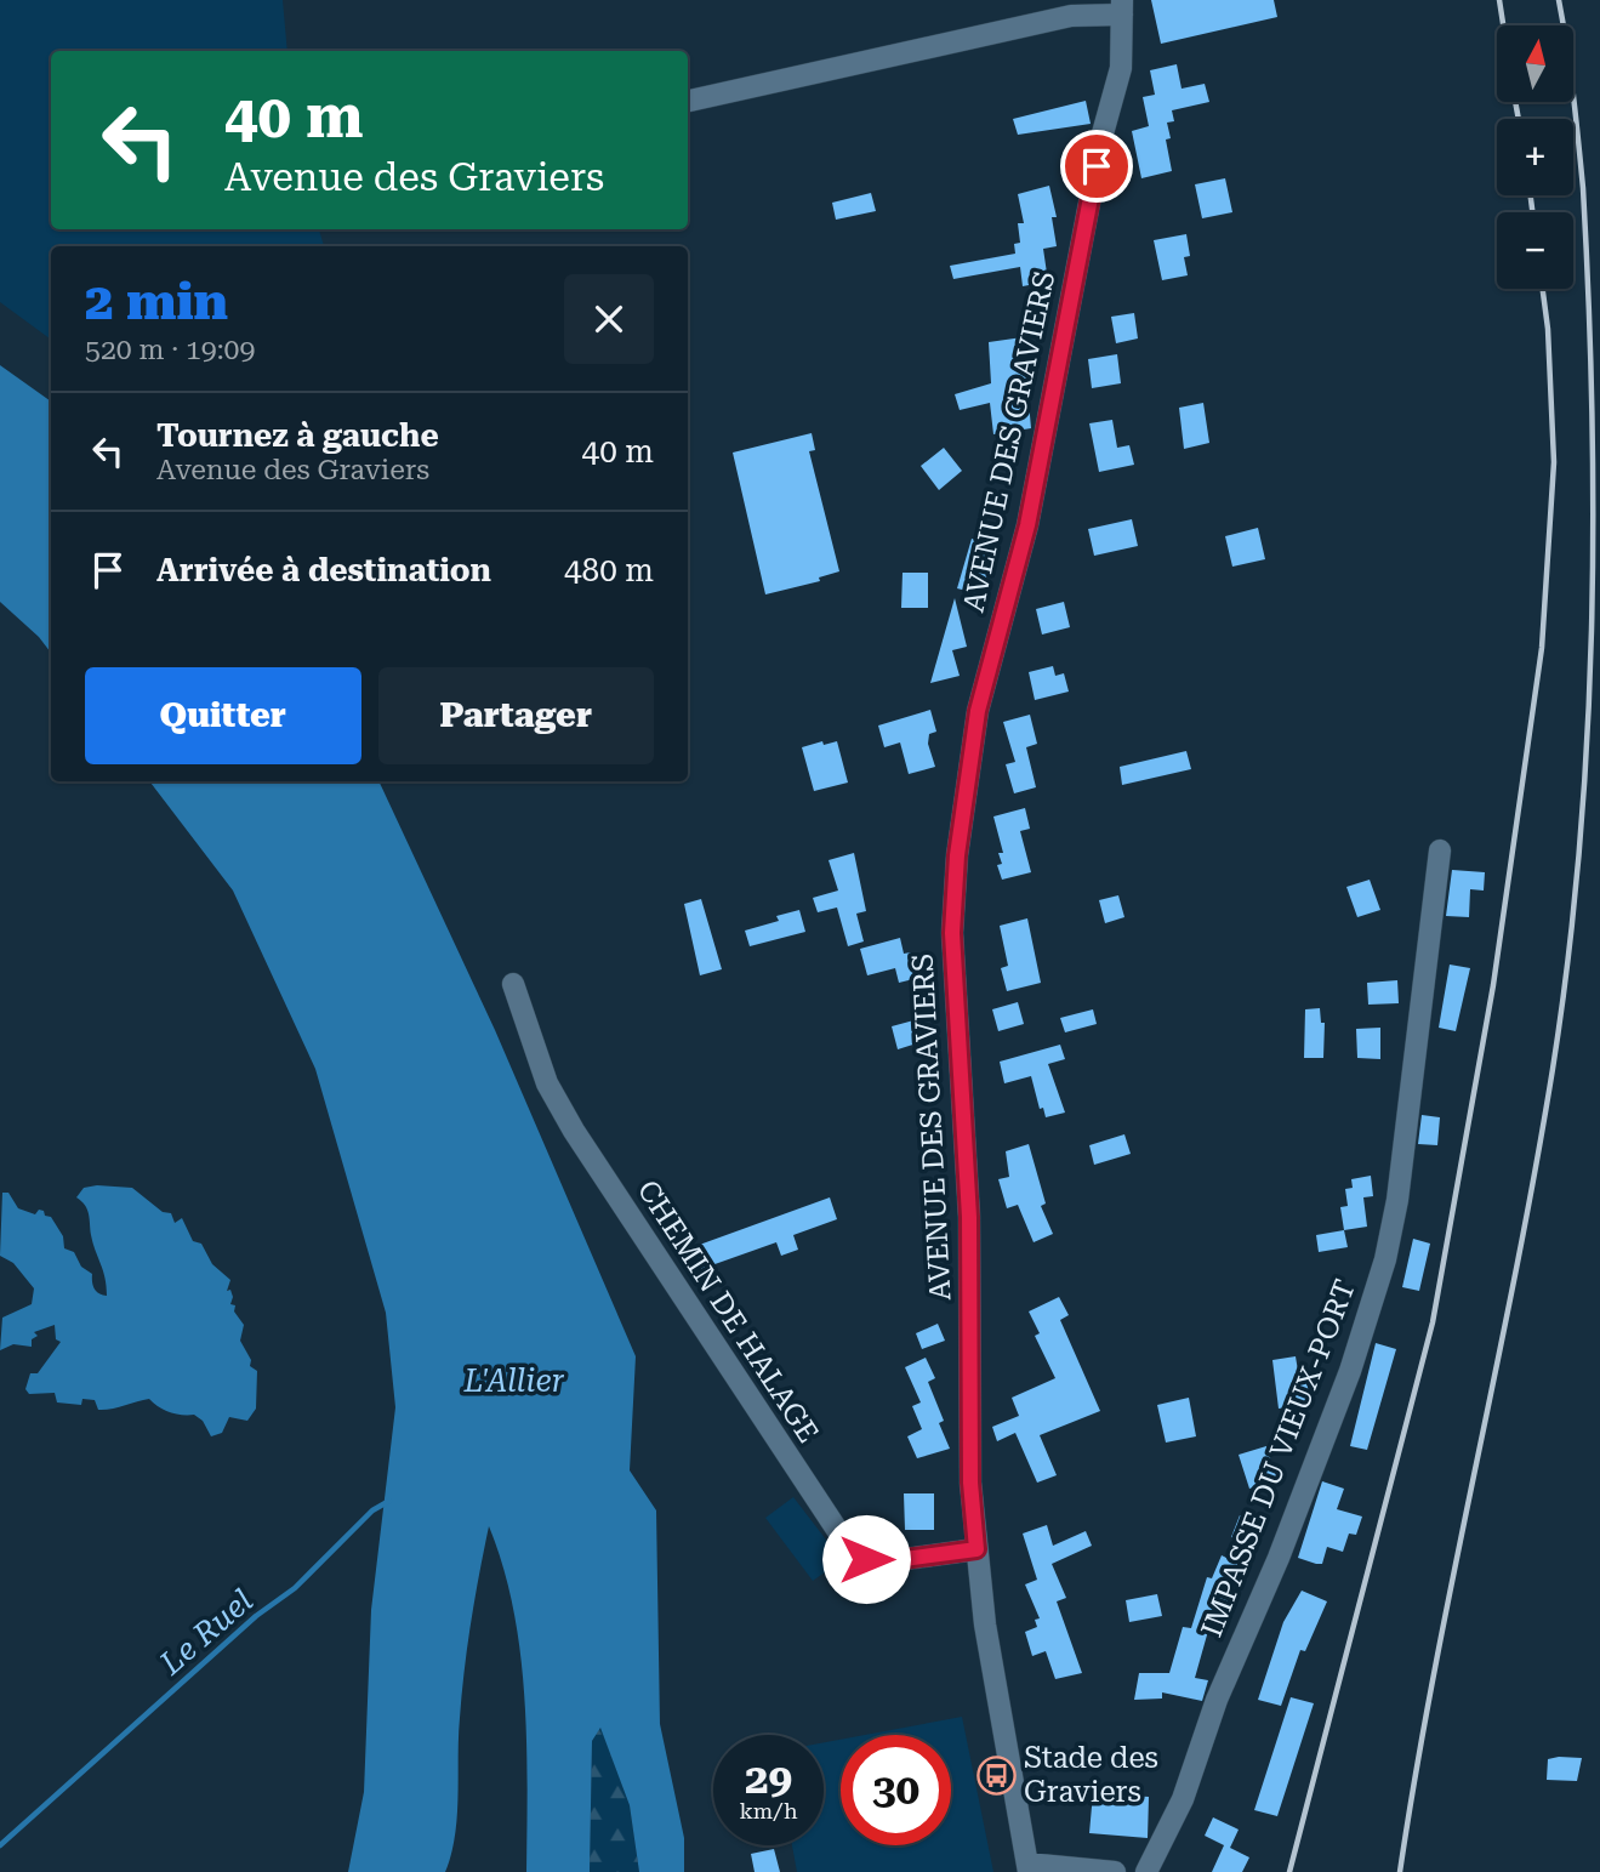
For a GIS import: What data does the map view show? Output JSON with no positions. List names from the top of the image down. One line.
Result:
{"streets":{"street":["AVENUE DES GRAVIERS","CHEMIN DE HALAGE","IMPASSE DU VIEUX-PORT"]},"crossings":[["AVENUE DES GRAVIERS","CHEMIN DE HALAGE"]],"water":["L'Allier","Le Ruel"],"places":{"bus stop":["Stade des Graviers"]},"north":"top","page":{"map_buttons":["+","−"],"turn":["40 m","Avenue des Graviers"],"heading":["2 min","520 m · 19:09"],"list":[{"name":"Tournez à gauche","note":"Avenue des Graviers","value":"40 m"},{"name":"Arrivée à destination","value":"480 m"}],"buttons":["Quitter","Partager"],"speed":"29 km/h","limit":"30"}}
